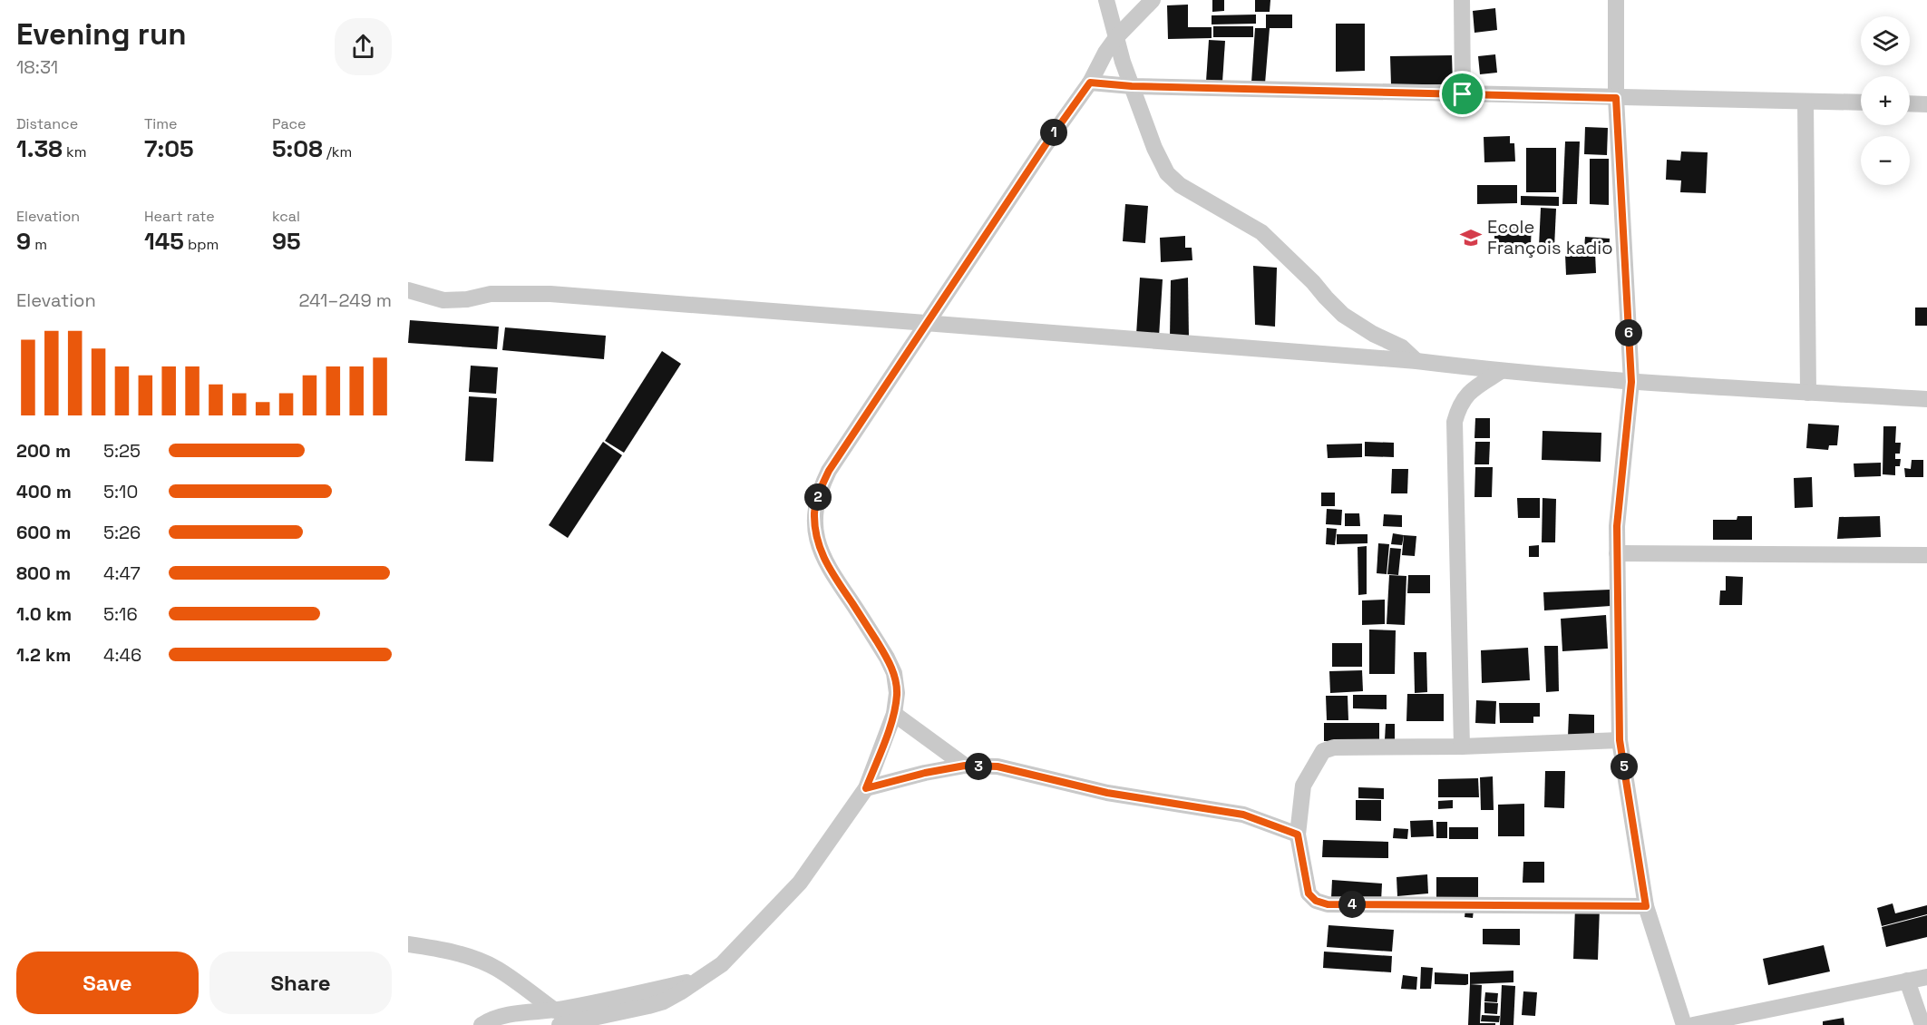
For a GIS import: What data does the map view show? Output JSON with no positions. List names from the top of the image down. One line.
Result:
{"places":{"school or university":["Ecole François kadio"]},"page":{"heading":["Evening run","18:31"],"map_buttons":["+","−"],"stats":[["Distance","1.38 km"],["Time","7:05"],["Pace","5:08 /km"],["Elevation","9 m"],["Heart rate","145 bpm"],["kcal","95"]],"pins":["1","6","2","3","5","4"],"chart":["Elevation","241–249 m"],"list":[{"name":"200 m","note":"5:25"},{"name":"400 m","note":"5:10"},{"name":"600 m","note":"5:26"},{"name":"800 m","note":"4:47"},{"name":"1.0 km","note":"5:16"},{"name":"1.2 km","note":"4:46"}],"buttons":["Save","Share"]}}
